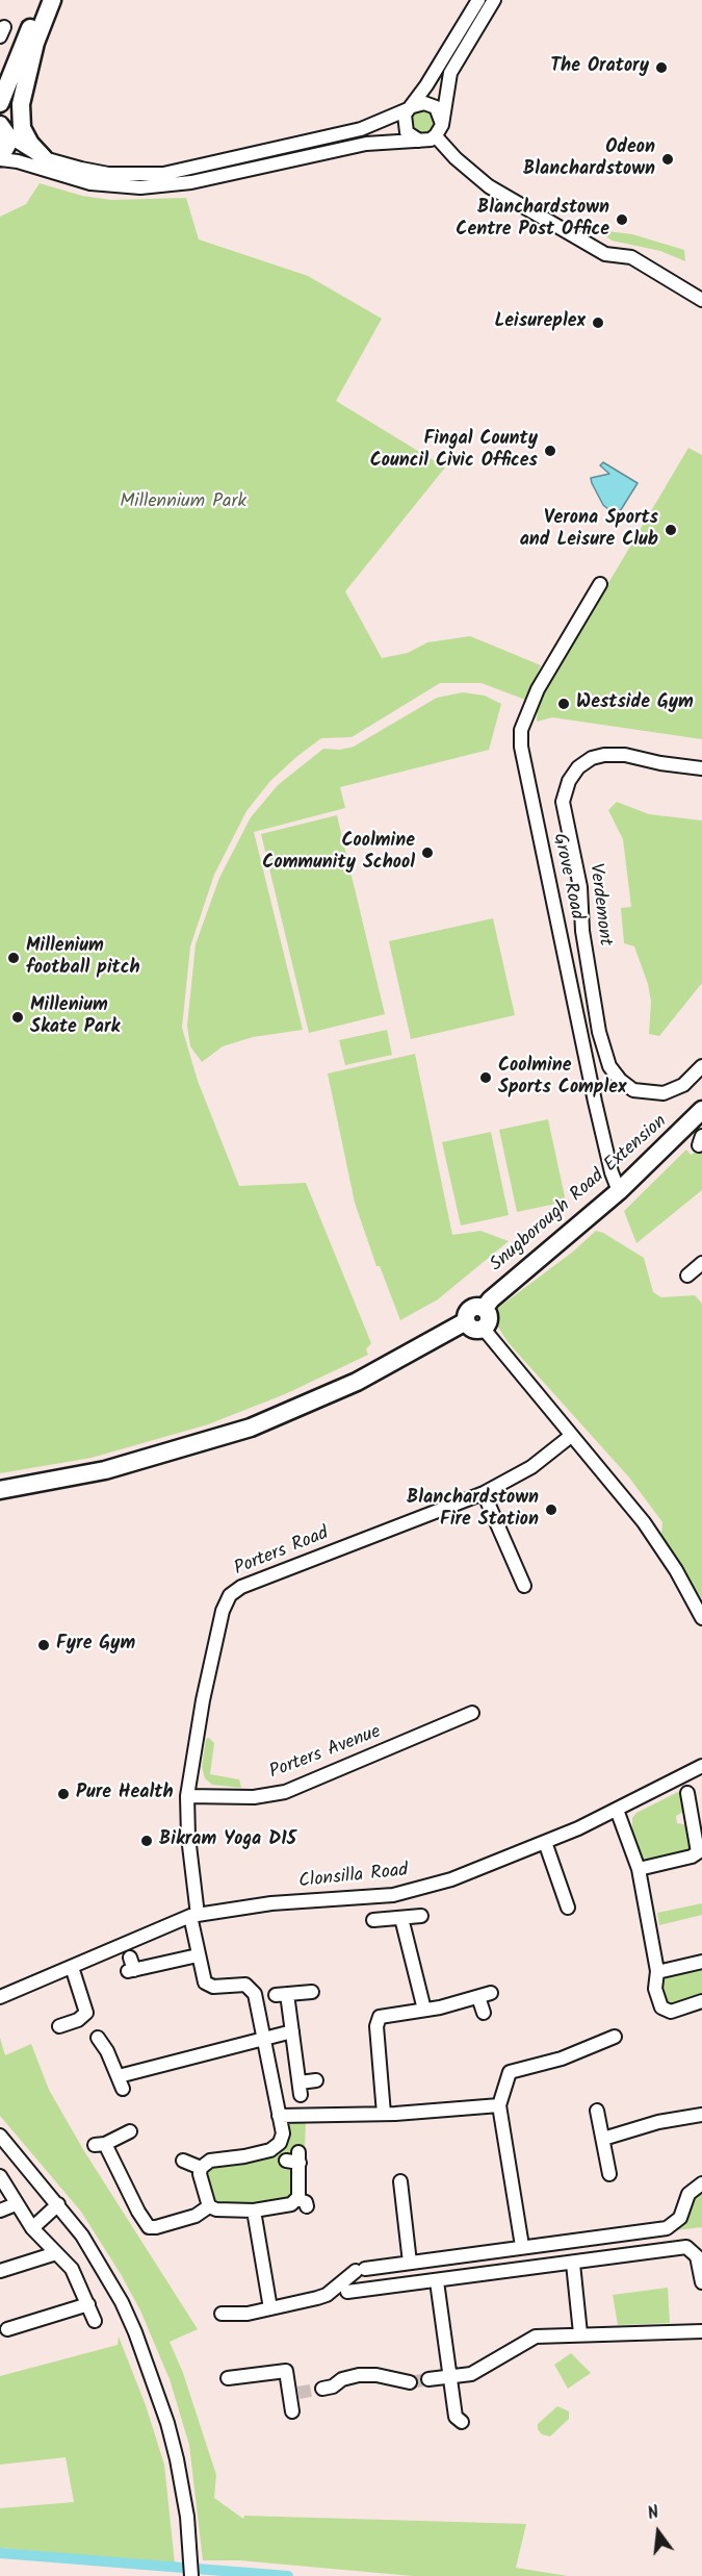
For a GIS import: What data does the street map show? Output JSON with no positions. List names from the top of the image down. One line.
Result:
{"streets":{"main road":["Snugborough Road Extension"],"street":["Grove Road","Verdemont","Porters Road","Porters Avenue","Clonsilla Road"]},"crossings":[["Grove Road","Snugborough Road Extension"],["Porters Road","Porters Avenue"],["Porters Road","Clonsilla Road"]],"parks":["Millennium Park"],"places":["The Oratory","Odeon Blanchardstown","Blanchardstown Centre Post Office","Leisureplex","Fingal County Council Civic Offices","Verona Sports and Leisure Club","Westside Gym","Coolmine Community School","Millenium football pitch","Millenium Skate Park","Coolmine Sports Complex","Blanchardstown Fire Station","Fyre Gym","Pure Health","Bikram Yoga D15"],"north":"top"}
